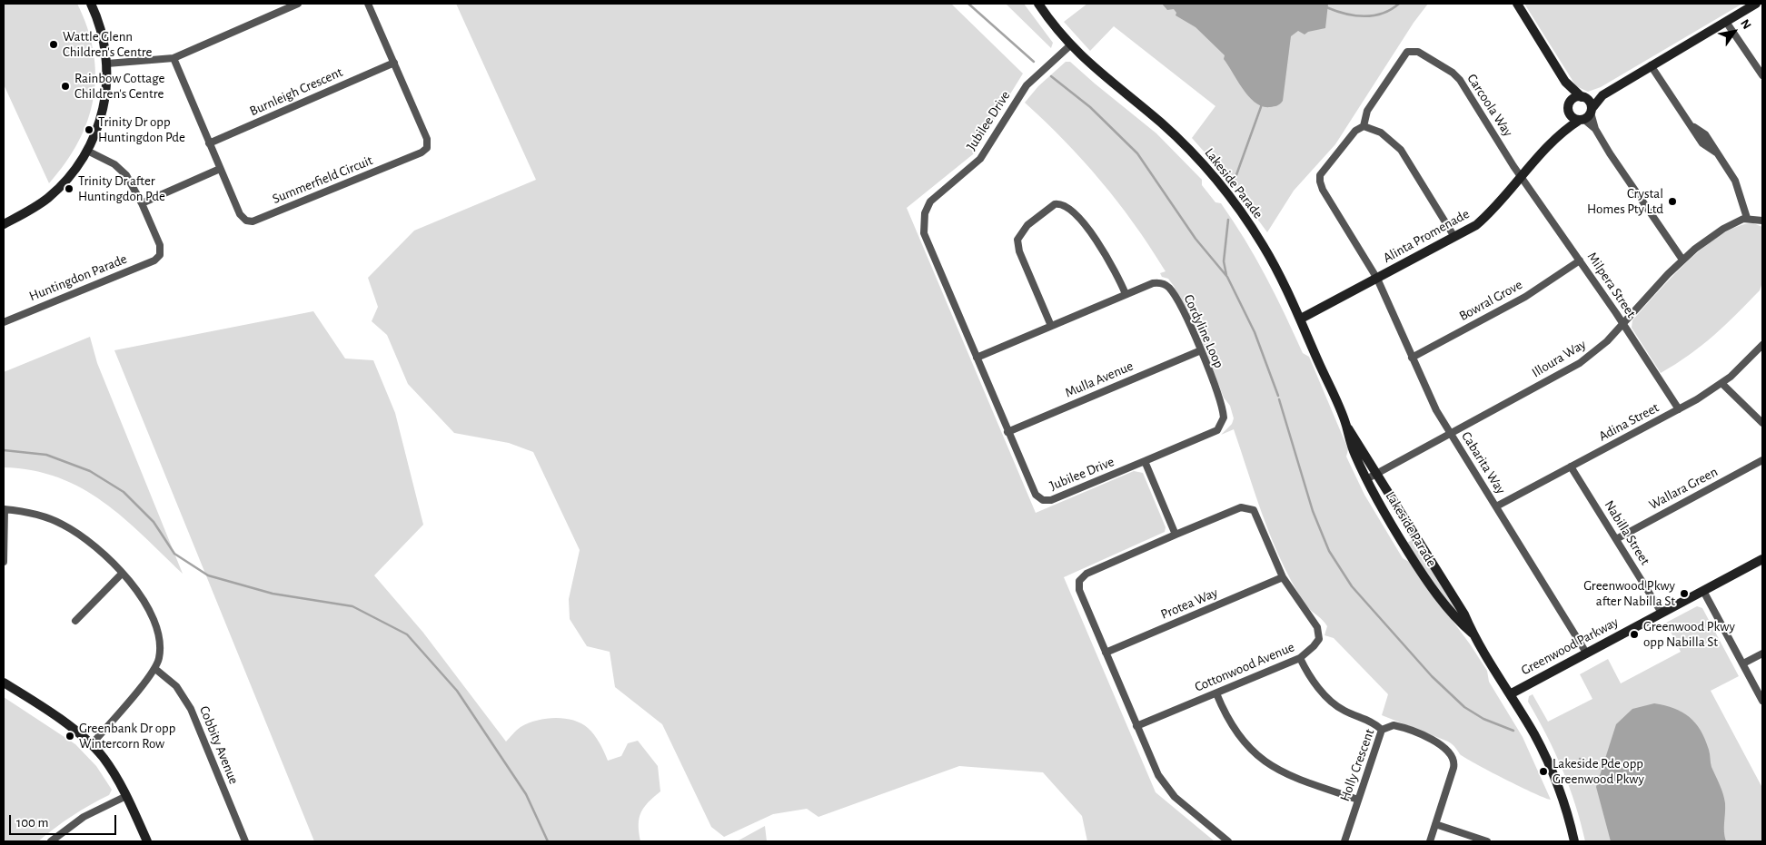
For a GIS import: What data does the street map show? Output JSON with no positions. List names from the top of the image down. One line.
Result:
{"streets":{"street":["Burnleigh Crescent","Carcoola Way","Jubilee Drive","Summerfield Circuit","Lakeside Parade","Alinta Promenade","Huntingdon Parade","Milpera Street","Bowral Grove","Cordyline Loop","Illoura Way","Mulla Avenue","Adina Street","Cabarita Way","Wallara Green","Nabilla Street","Protea Way","Greenwood Parkway","Cottonwood Avenue","Cobbity Avenue","Holly Crescent"]},"crossings":[["Burnleigh Crescent","Summerfield Circuit"],["Carcoola Way","Alinta Promenade"],["Carcoola Way","Milpera Street"],["Carcoola Way","Cabarita Way"],["Jubilee Drive","Lakeside Parade"],["Jubilee Drive","Cordyline Loop"],["Jubilee Drive","Mulla Avenue"],["Lakeside Parade","Alinta Promenade"],["Lakeside Parade","Illoura Way"],["Lakeside Parade","Greenwood Parkway"],["Alinta Promenade","Milpera Street"],["Alinta Promenade","Cabarita Way"],["Milpera Street","Bowral Grove"],["Milpera Street","Illoura Way"],["Milpera Street","Adina Street"],["Bowral Grove","Cabarita Way"],["Cordyline Loop","Mulla Avenue"],["Illoura Way","Cabarita Way"],["Adina Street","Cabarita Way"],["Adina Street","Nabilla Street"],["Cabarita Way","Greenwood Parkway"],["Wallara Green","Nabilla Street"],["Nabilla Street","Greenwood Parkway"],["Protea Way","Cottonwood Avenue"]],"places":["Wattle Glenn Children's Centre","Rainbow Cottage Children's Centre","Trinity Dr opp Huntingdon Pde","Trinity Dr after Huntingdon Pde","Crystal Homes Pty Ltd","Greenwood Pkwy after Nabilla St","Greenwood Pkwy opp Nabilla St","Greenbank Dr opp Wintercorn Row","Lakeside Pde opp Greenwood Pkwy"],"scale_bar":"100 m","north":"top right"}
